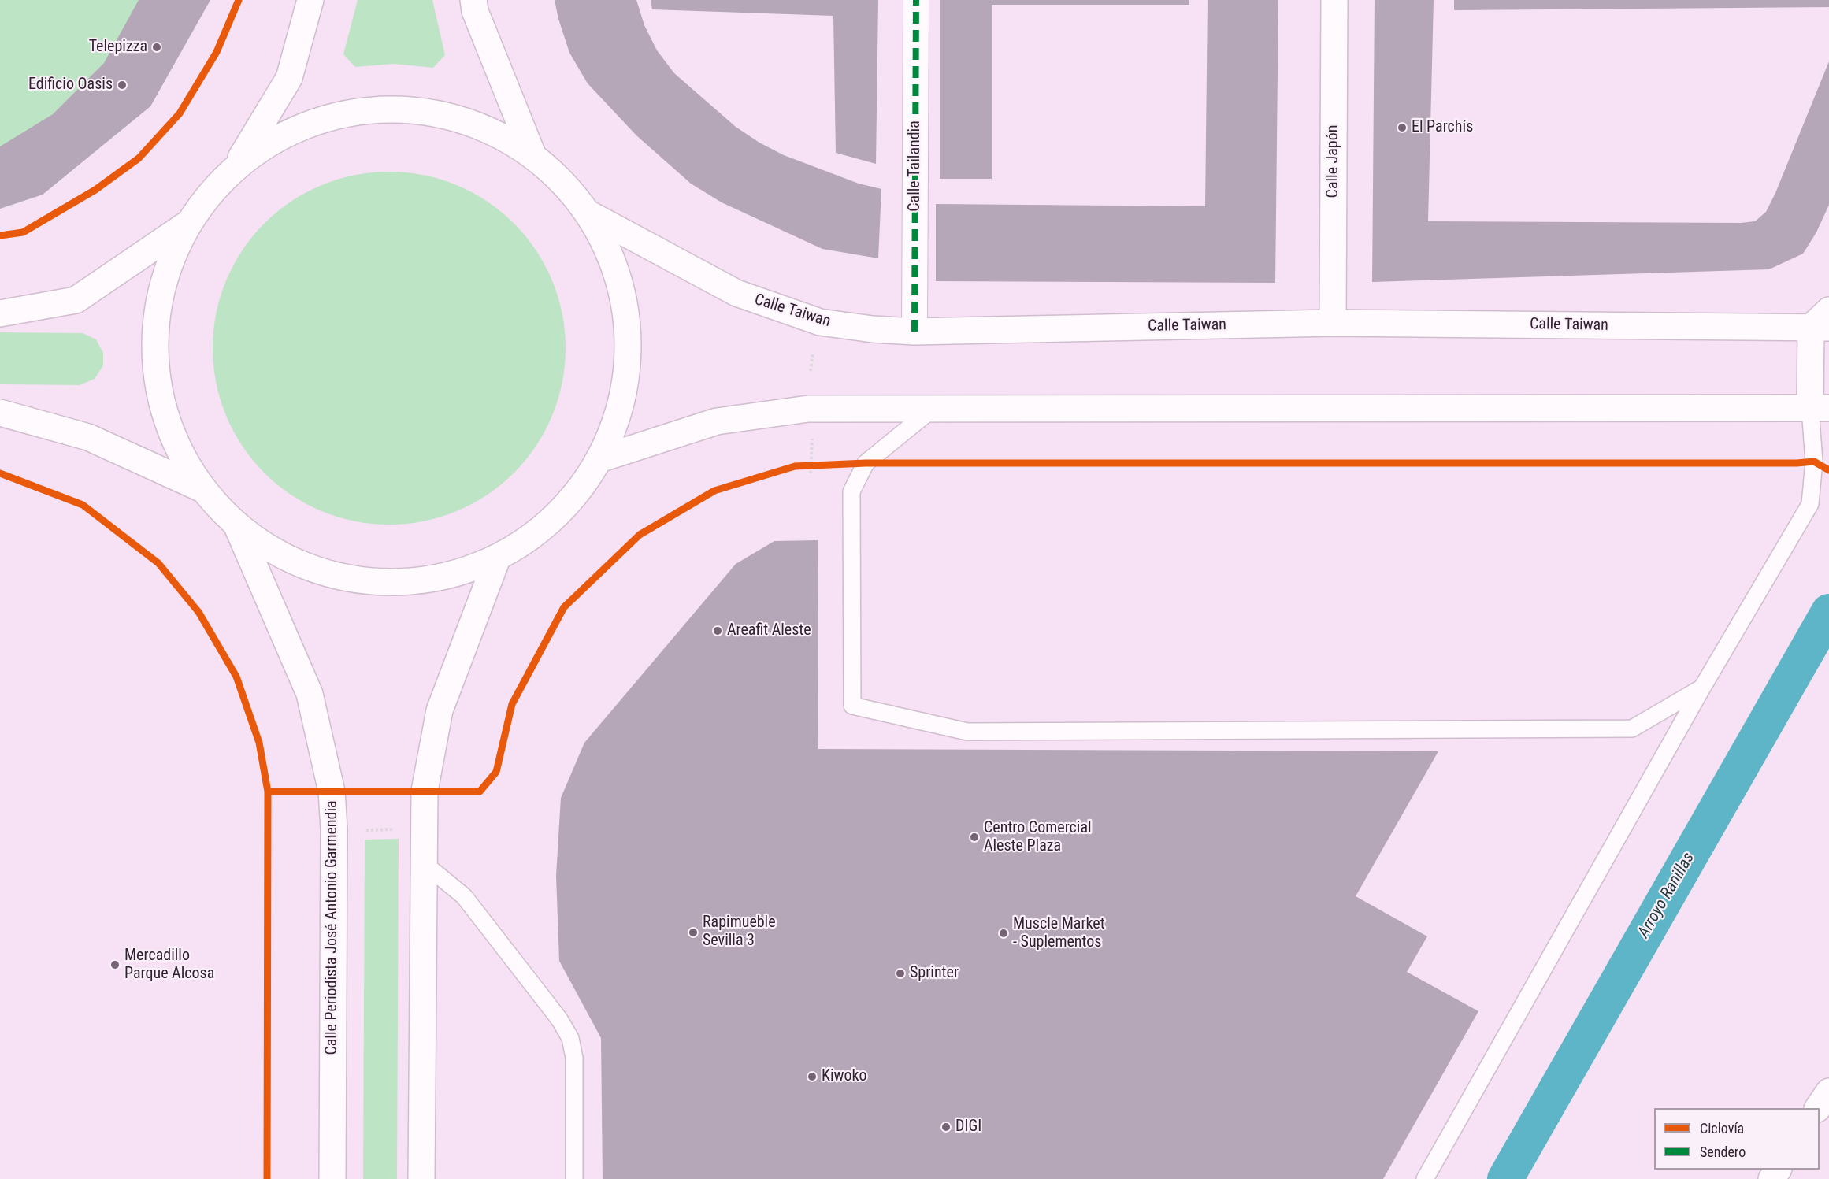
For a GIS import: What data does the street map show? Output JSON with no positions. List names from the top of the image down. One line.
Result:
{"streets":{"street":["Calle Japón","Calle Tailandia","Calle Taiwan","Calle Periodista José Antonio Garmendia"]},"crossings":[["Calle Japón","Calle Taiwan"],["Calle Tailandia","Calle Taiwan"]],"water":["Arroyo Ranillas"],"places":["Telepizza","Edificio Oasis","El Parchís","Areafit Aleste","Centro Comercial Aleste Plaza","Rapimueble Sevilla 3","Muscle Market - Suplementos","Mercadillo Parque Alcosa","Sprinter","Kiwoko","DIGI"],"legend":["Ciclovía","Sendero"]}
